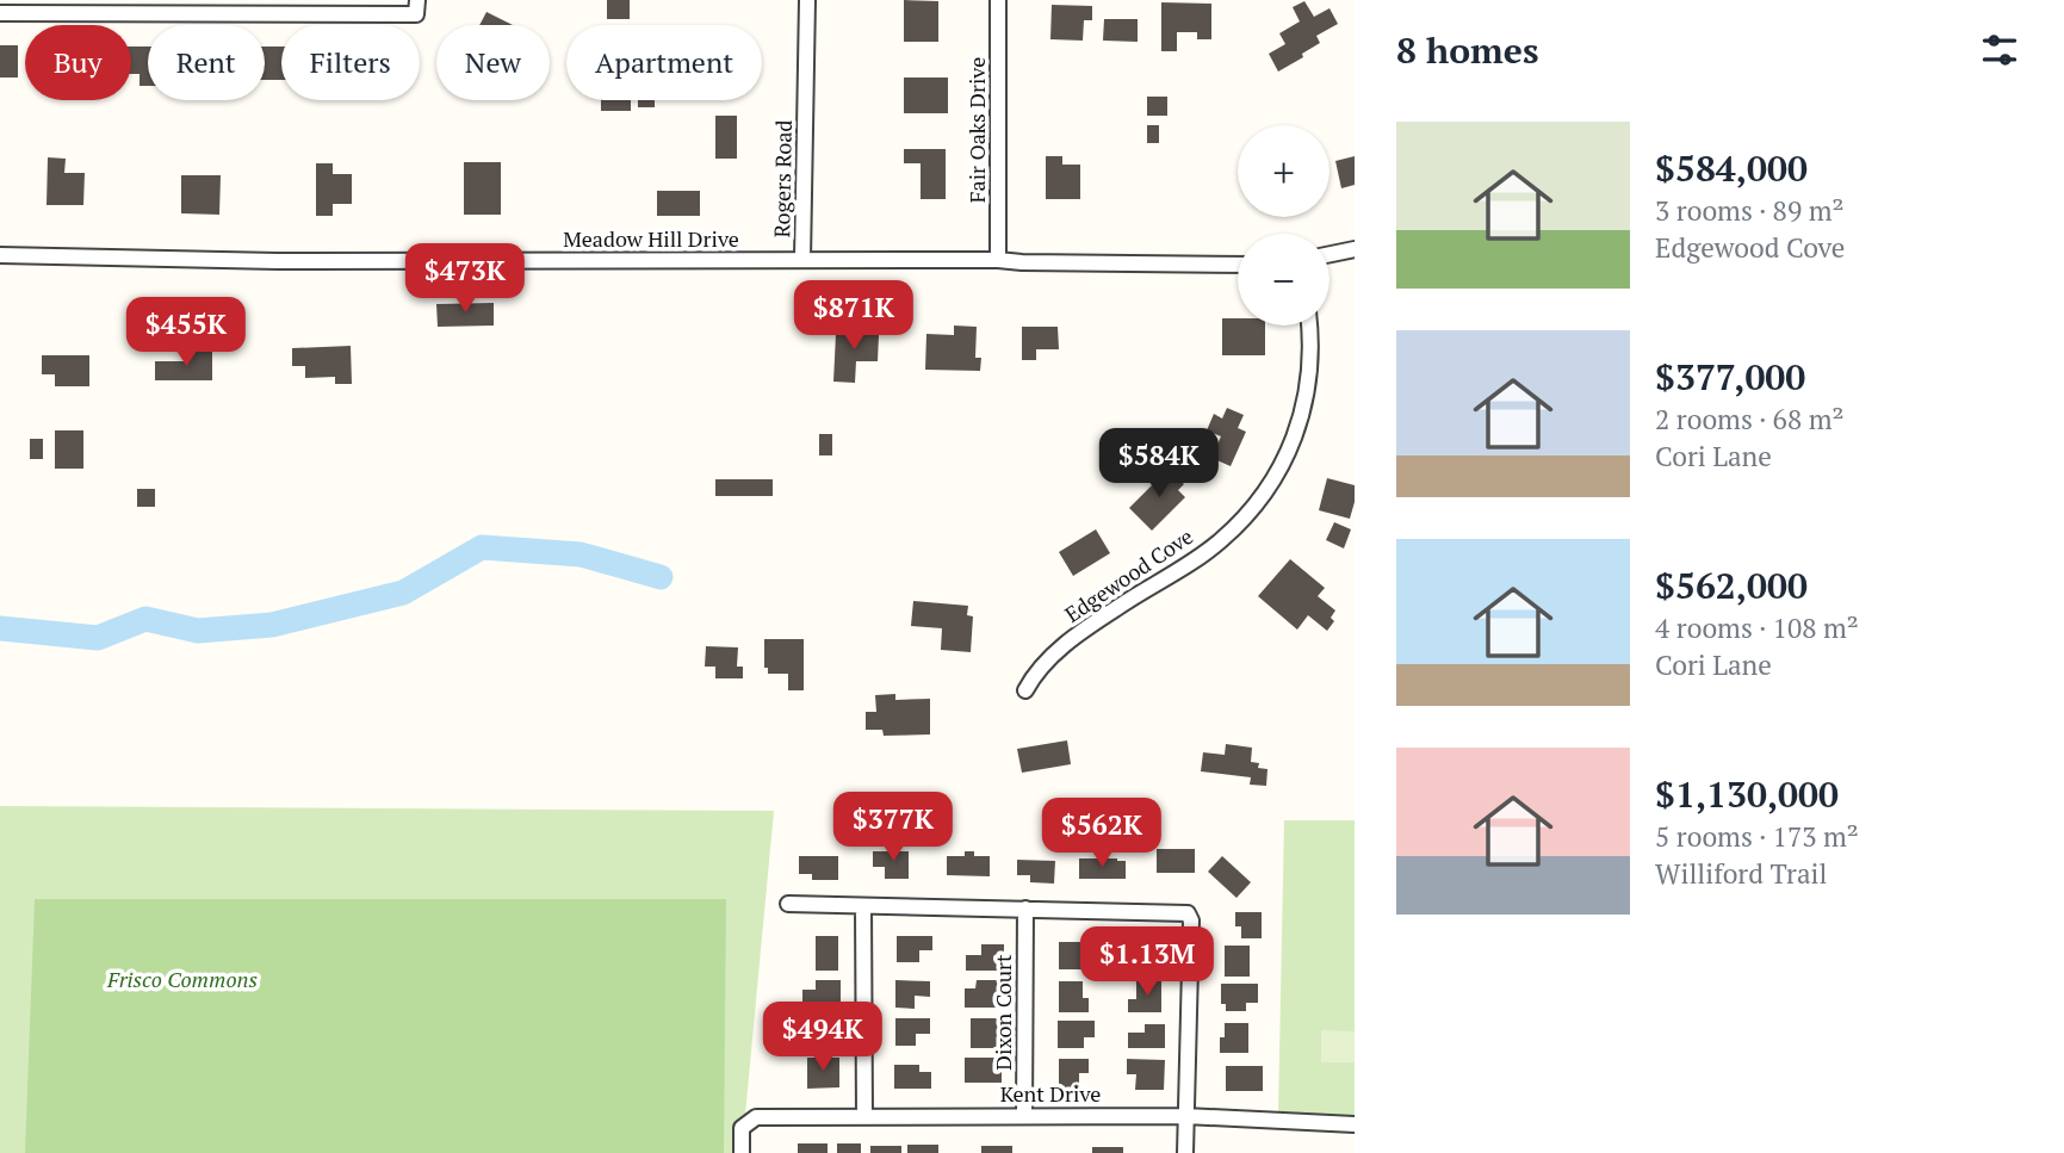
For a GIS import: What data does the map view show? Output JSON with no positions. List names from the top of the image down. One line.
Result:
{"streets":{"street":["Fair Oaks Drive","Rogers Road","Meadow Hill Drive","Edgewood Cove","Dixon Court","Kent Drive"]},"crossings":[["Fair Oaks Drive","Meadow Hill Drive"],["Rogers Road","Meadow Hill Drive"],["Dixon Court","Kent Drive"]],"parks":["Frisco Commons"],"page":{"heading":"8 homes","chip":["Buy","Rent","Filters","New","Apartment"],"list":[{"name":"$584,000","note":"3 rooms · 89 m² · Edgewood Cove"},{"name":"$377,000","note":"2 rooms · 68 m² · Cori Lane"},{"name":"$562,000","note":"4 rooms · 108 m² · Cori Lane"},{"name":"$1,130,000","note":"5 rooms · 173 m² · Williford Trail"}],"map_buttons":["+","−"],"price":["$473K","$871K","$455K","$584K","$377K","$562K","$1.13M","$494K"]}}
